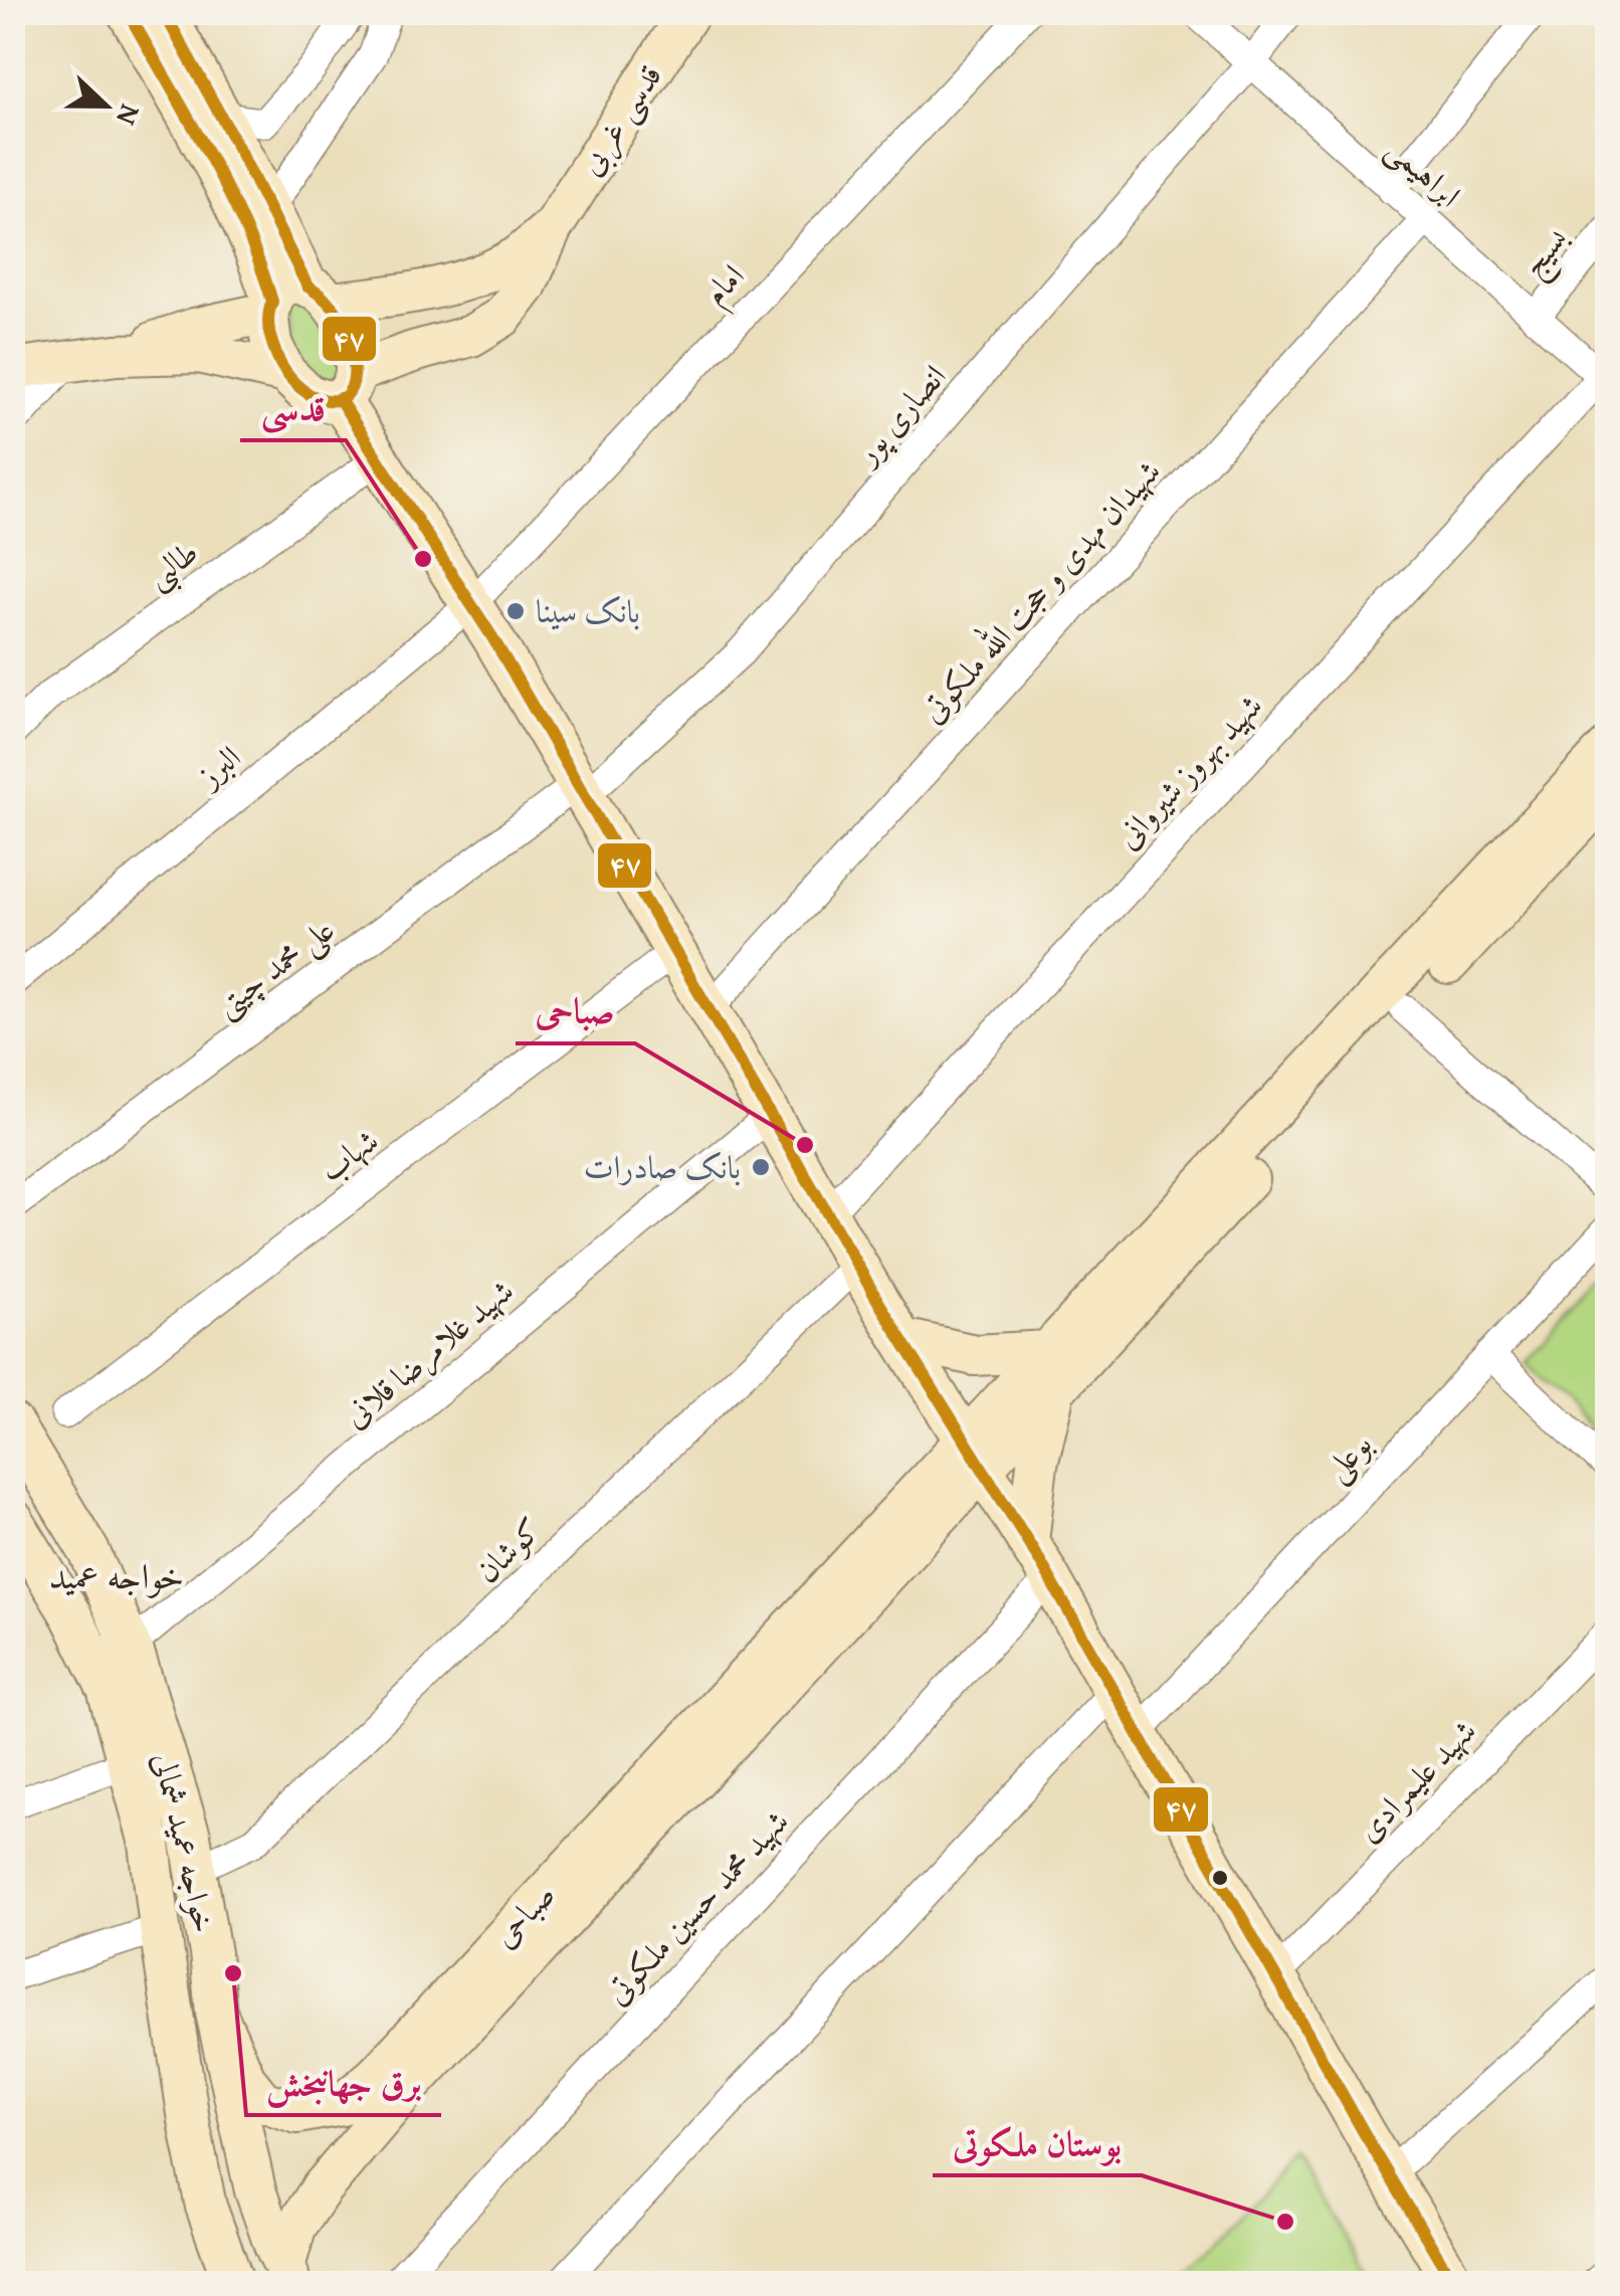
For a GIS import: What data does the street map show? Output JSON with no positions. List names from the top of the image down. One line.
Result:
{"streets":{"street":["قدسی غربی","ابراهیمی","بسیج","امام","انصاری پور","طالبی","شهیدان مهدی و حجت الله ملکوتی","البرز","شهید بهروز شیروانی","علی محمد چیتی","شهاب","شهید غلامرضا قلانی","بوعلی","کوشان","شهید علیمرادی","خواجه عمید شمالی","شهید محمد حسین ملکوتی","صباحی"]},"crossings":[["ابراهیمی","بسیج"],["ابراهیمی","انصاری پور"],["ابراهیمی","شهیدان مهدی و حجت الله ملکوتی"],["ابراهیمی","شهید بهروز شیروانی"],["امام","البرز"],["انصاری پور","علی محمد چیتی"],["شهید غلامرضا قلانی","خواجه عمید شمالی"],["کوشان","خواجه عمید شمالی"],["خواجه عمید شمالی","صباحی"]],"districts":["خواجه عمید"],"places":["قدسی","بانک سینا","صباحی","بانک صادرات","برق جهانبخش","بوستان ملکوتی"],"lines":["transit line ۴۷"],"north":"right"}
